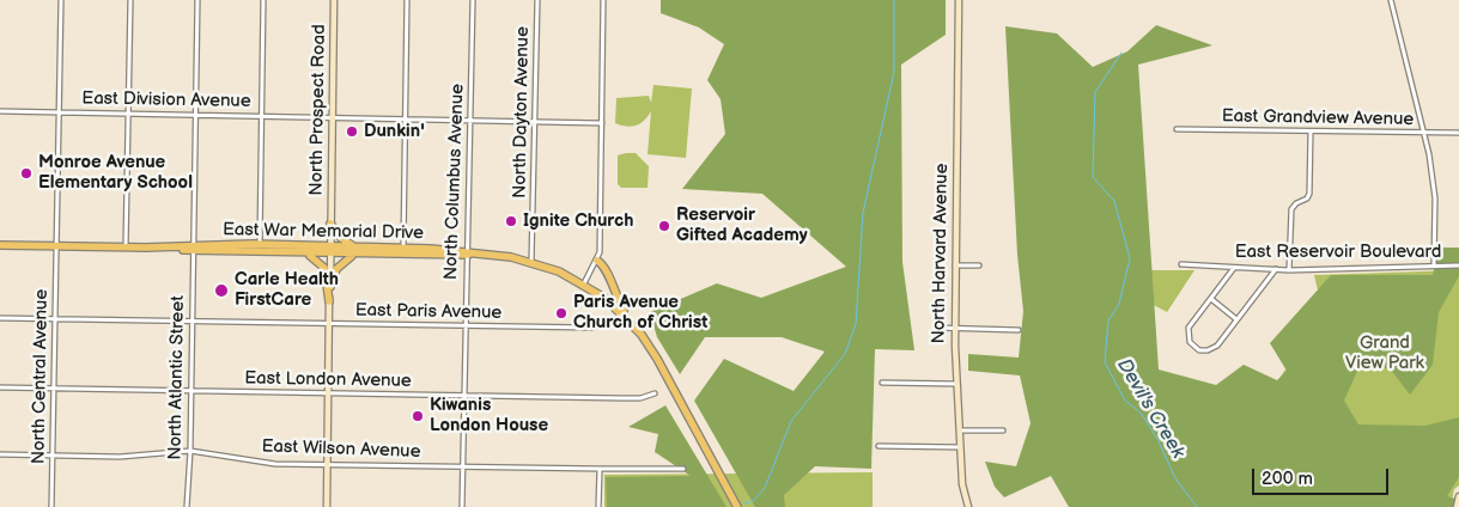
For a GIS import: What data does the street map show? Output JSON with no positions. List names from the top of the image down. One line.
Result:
{"streets":{"highway":["East War Memorial Drive"],"street":["East Division Avenue","North Prospect Road","North Dayton Avenue","East Grandview Avenue","North Columbus Avenue","East Reservoir Boulevard","North Harvard Avenue","East Paris Avenue","North Central Avenue","North Atlantic Street","East London Avenue","East Wilson Avenue"]},"crossings":[["East Division Avenue","North Prospect Road"],["East Division Avenue","North Dayton Avenue"],["East Division Avenue","North Columbus Avenue"],["East Division Avenue","North Central Avenue"],["East Division Avenue","North Atlantic Street"],["North Prospect Road","East War Memorial Drive"],["North Prospect Road","East Paris Avenue"],["North Prospect Road","East London Avenue"],["North Prospect Road","East Wilson Avenue"],["North Dayton Avenue","East War Memorial Drive"],["North Columbus Avenue","East War Memorial Drive"],["North Columbus Avenue","East Paris Avenue"],["North Columbus Avenue","East London Avenue"],["North Columbus Avenue","East Wilson Avenue"],["East War Memorial Drive","North Central Avenue"],["East War Memorial Drive","North Atlantic Street"],["East Paris Avenue","North Central Avenue"],["East Paris Avenue","North Atlantic Street"],["North Central Avenue","East London Avenue"],["North Central Avenue","East Wilson Avenue"],["North Atlantic Street","East London Avenue"],["North Atlantic Street","East Wilson Avenue"]],"water":["Devil's Creek"],"parks":["Grand View Park"],"places":["Dunkin'","Monroe Avenue Elementary School","Ignite Church","Reservoir Gifted Academy","Carle Health FirstCare","Paris Avenue Church of Christ","Kiwanis London House"],"scale_bar":"200 m"}
